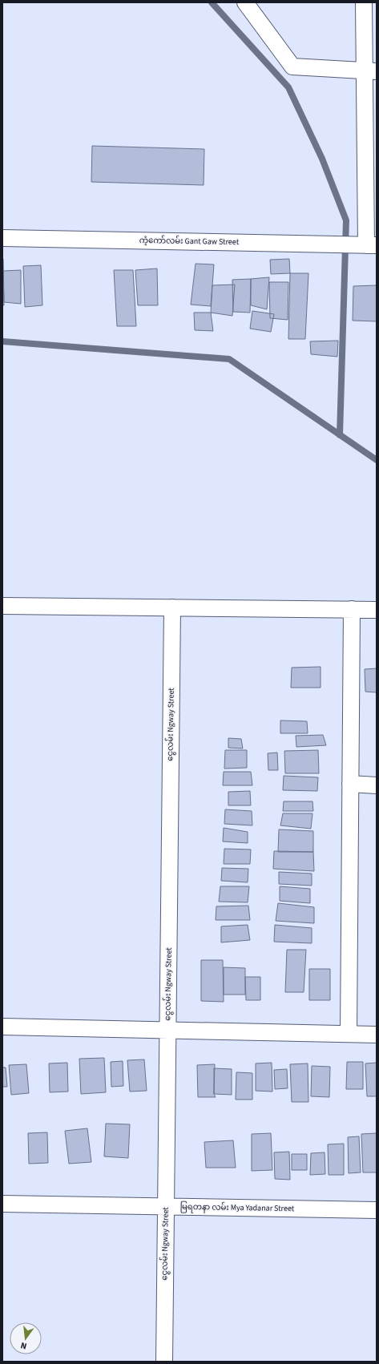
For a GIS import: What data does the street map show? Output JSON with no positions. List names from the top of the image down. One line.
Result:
{"streets":{"street":["ကံ့ကော်လမ်း Gant Gaw Street","ငွေလမ်း Ngway Street","မြရတနာ လမ်း Mya Yadanar Street"]},"crossings":[["ငွေလမ်း Ngway Street","မြရတနာ လမ်း Mya Yadanar Street"]],"north":"bottom"}
